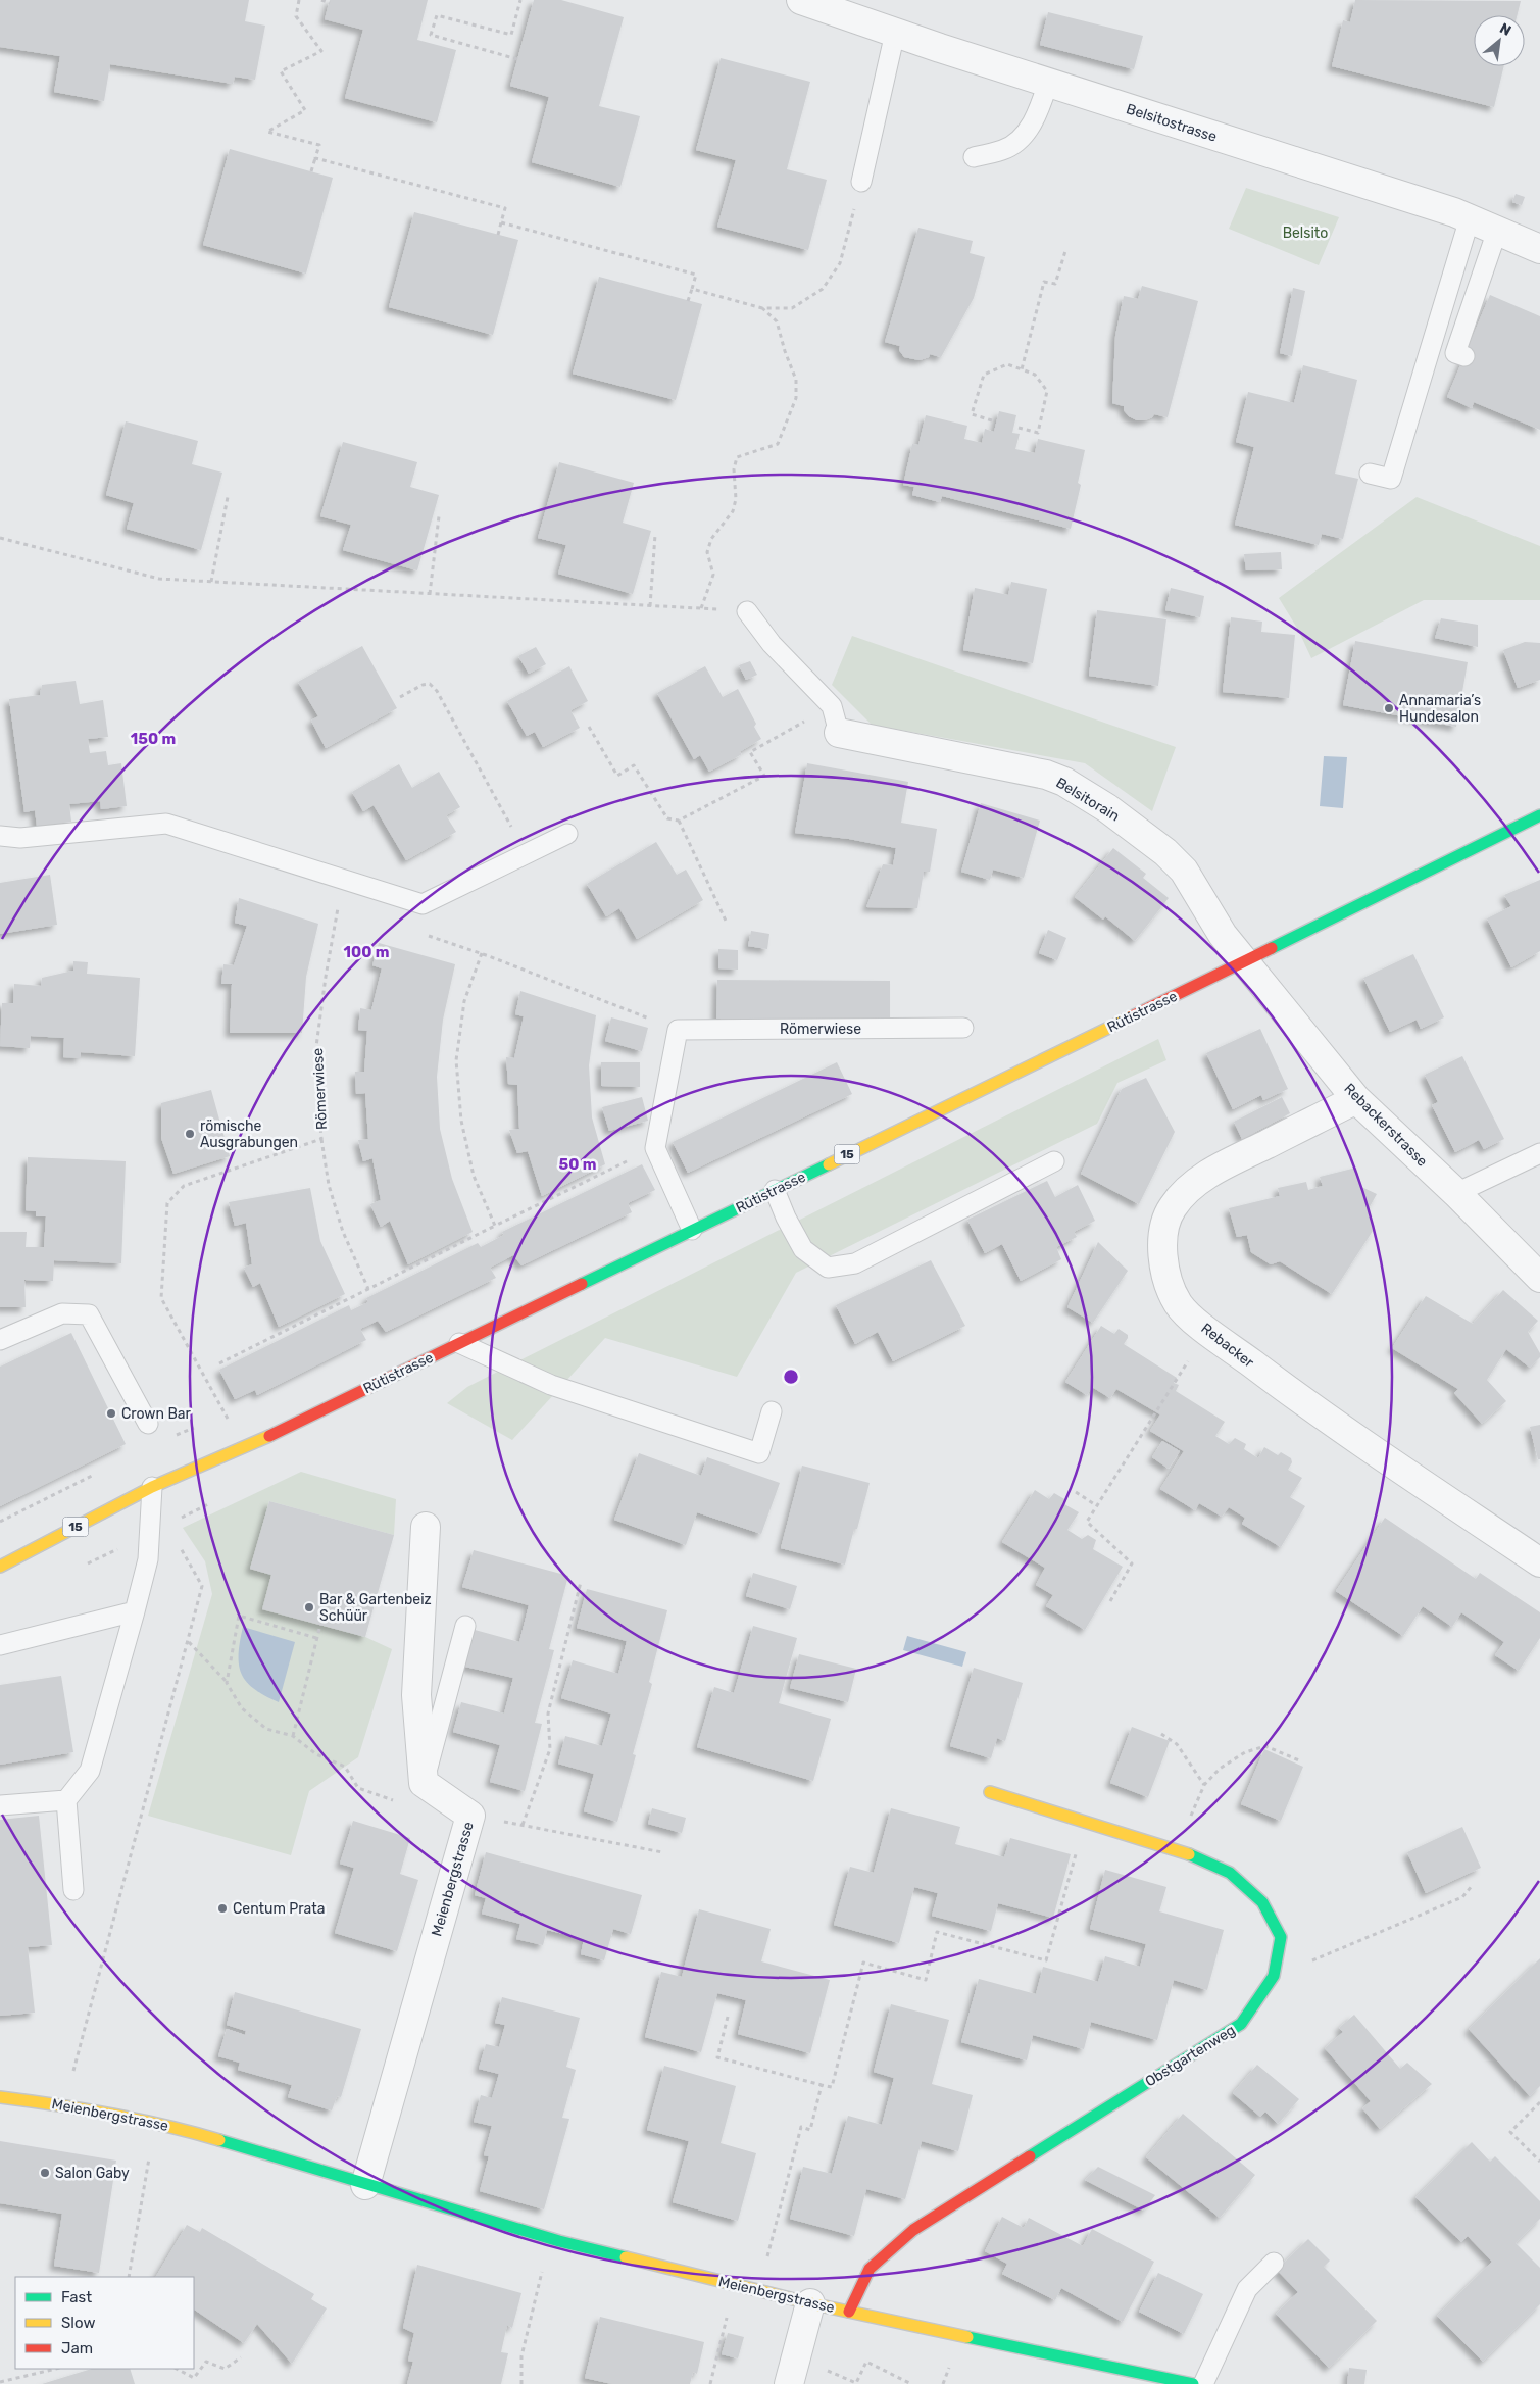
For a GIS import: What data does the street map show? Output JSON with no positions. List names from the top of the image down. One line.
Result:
{"streets":{"street":["Belsitostrasse","Belsitorain","Rütistrasse","Rebackerstrasse","15","Rebacker","Meienbergstrasse","Obstgartenweg"],"lane":["Römerwiese"]},"crossings":[["Belsitorain","Rütistrasse"],["Belsitorain","Rebackerstrasse"],["Rütistrasse","Römerwiese"],["Rütistrasse","Rebackerstrasse"],["Rebackerstrasse","Rebacker"],["Meienbergstrasse","Obstgartenweg"]],"parks":["Belsito"],"places":["Annamaria’s Hundesalon","römische Ausgrabungen","Crown Bar","Bar & Gartenbeiz Schüür","Centum Prata","Salon Gaby"],"legend":["Fast","Slow","Jam"],"north":"top right","rings":["150 m","100 m","50 m"]}
